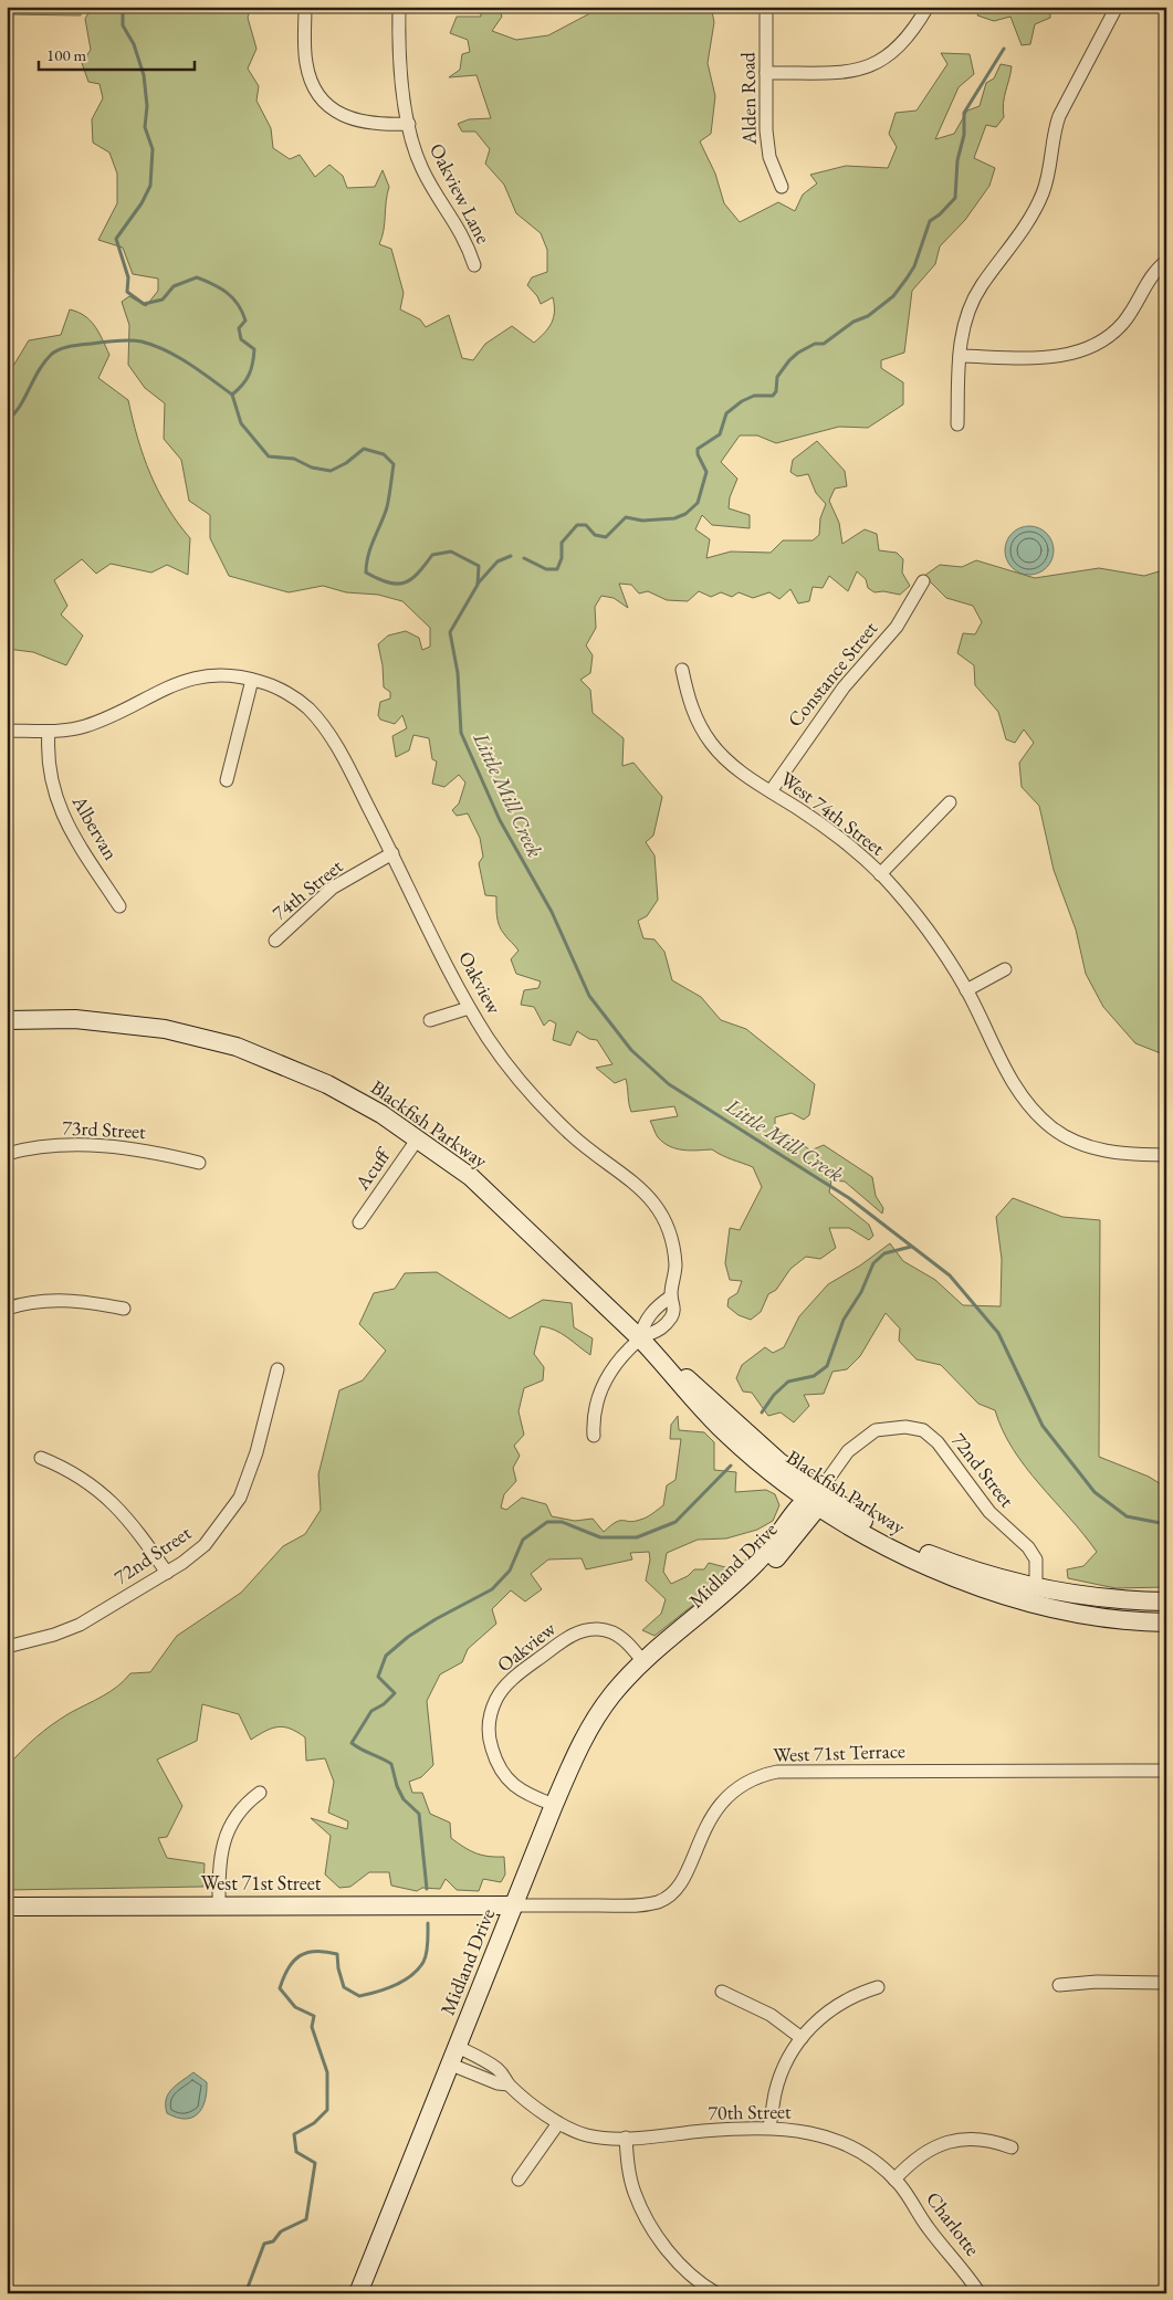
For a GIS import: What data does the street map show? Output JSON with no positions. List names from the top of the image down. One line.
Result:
{"streets":{"main road":["Blackfish Parkway","Midland Drive","West 71st Street"],"street":["Alden Road","Oakview Lane","Constance Street","West 74th Street","Albervan","74th Street","Oakview","73rd Street","Acuff","72nd Street","West 71st Terrace","70th Street","Charlotte"]},"crossings":[["Constance Street","West 74th Street"],["Albervan","Oakview"],["74th Street","Oakview"],["Oakview","Blackfish Parkway"],["Oakview","Midland Drive"],["Blackfish Parkway","Acuff"],["Blackfish Parkway","72nd Street"],["Blackfish Parkway","Midland Drive"],["72nd Street","Midland Drive"],["Midland Drive","West 71st Terrace"],["Midland Drive","West 71st Street"],["Midland Drive","70th Street"],["West 71st Terrace","West 71st Street"],["70th Street","Charlotte"]],"water":["Little Mill Creek"],"scale_bar":"100 m"}
